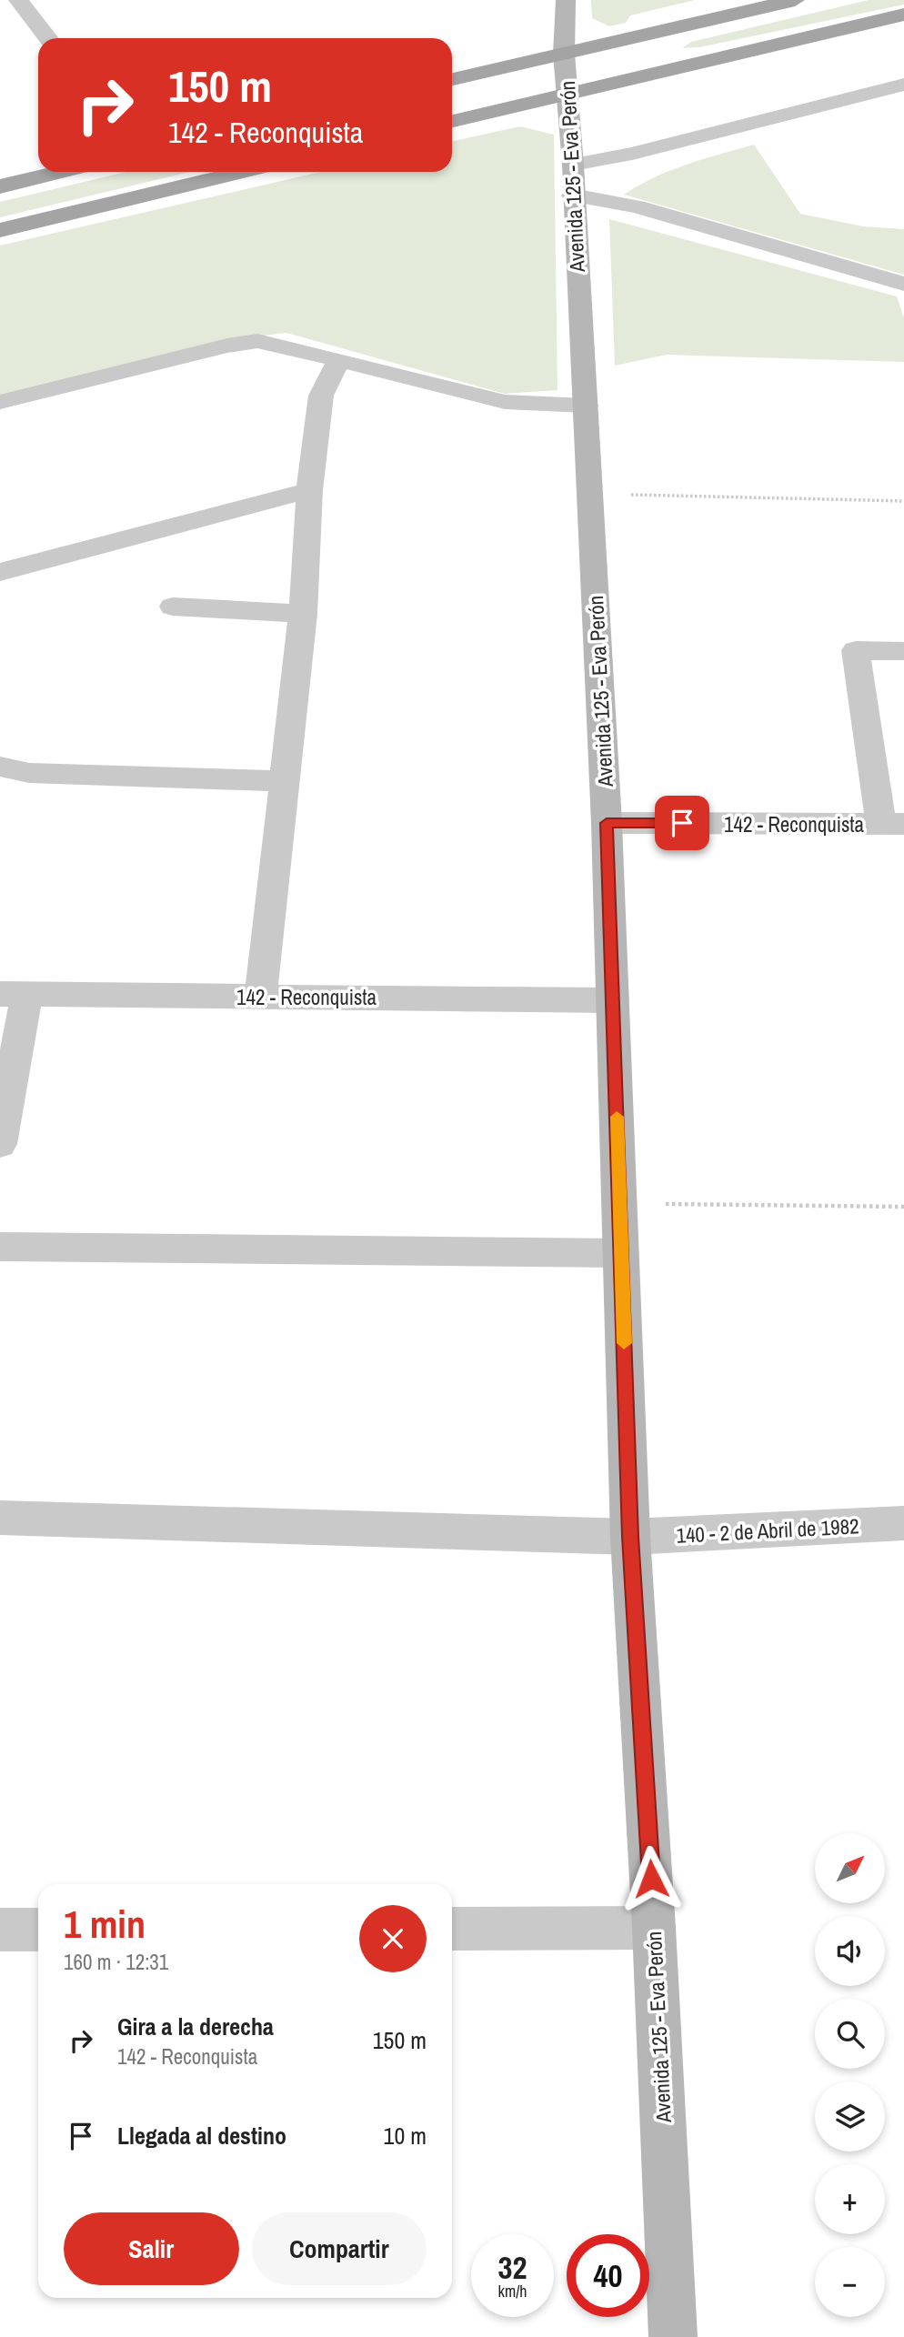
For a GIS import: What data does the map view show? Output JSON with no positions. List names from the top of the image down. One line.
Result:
{"streets":{"street":["Avenida 125 - Eva Perón","142 - Reconquista","140 - 2 de Abril de 1982"]},"crossings":[["Avenida 125 - Eva Perón","142 - Reconquista"],["Avenida 125 - Eva Perón","140 - 2 de Abril de 1982"]],"north":"top right","page":{"turn":["150 m","142 - Reconquista"],"map_buttons":["+","−"],"heading":["1 min","160 m · 12:31"],"list":[{"name":"Gira a la derecha","note":"142 - Reconquista","value":"150 m"},{"name":"Llegada al destino","value":"10 m"}],"buttons":["Salir","Compartir"],"speed":"32 km/h","limit":"40"}}
